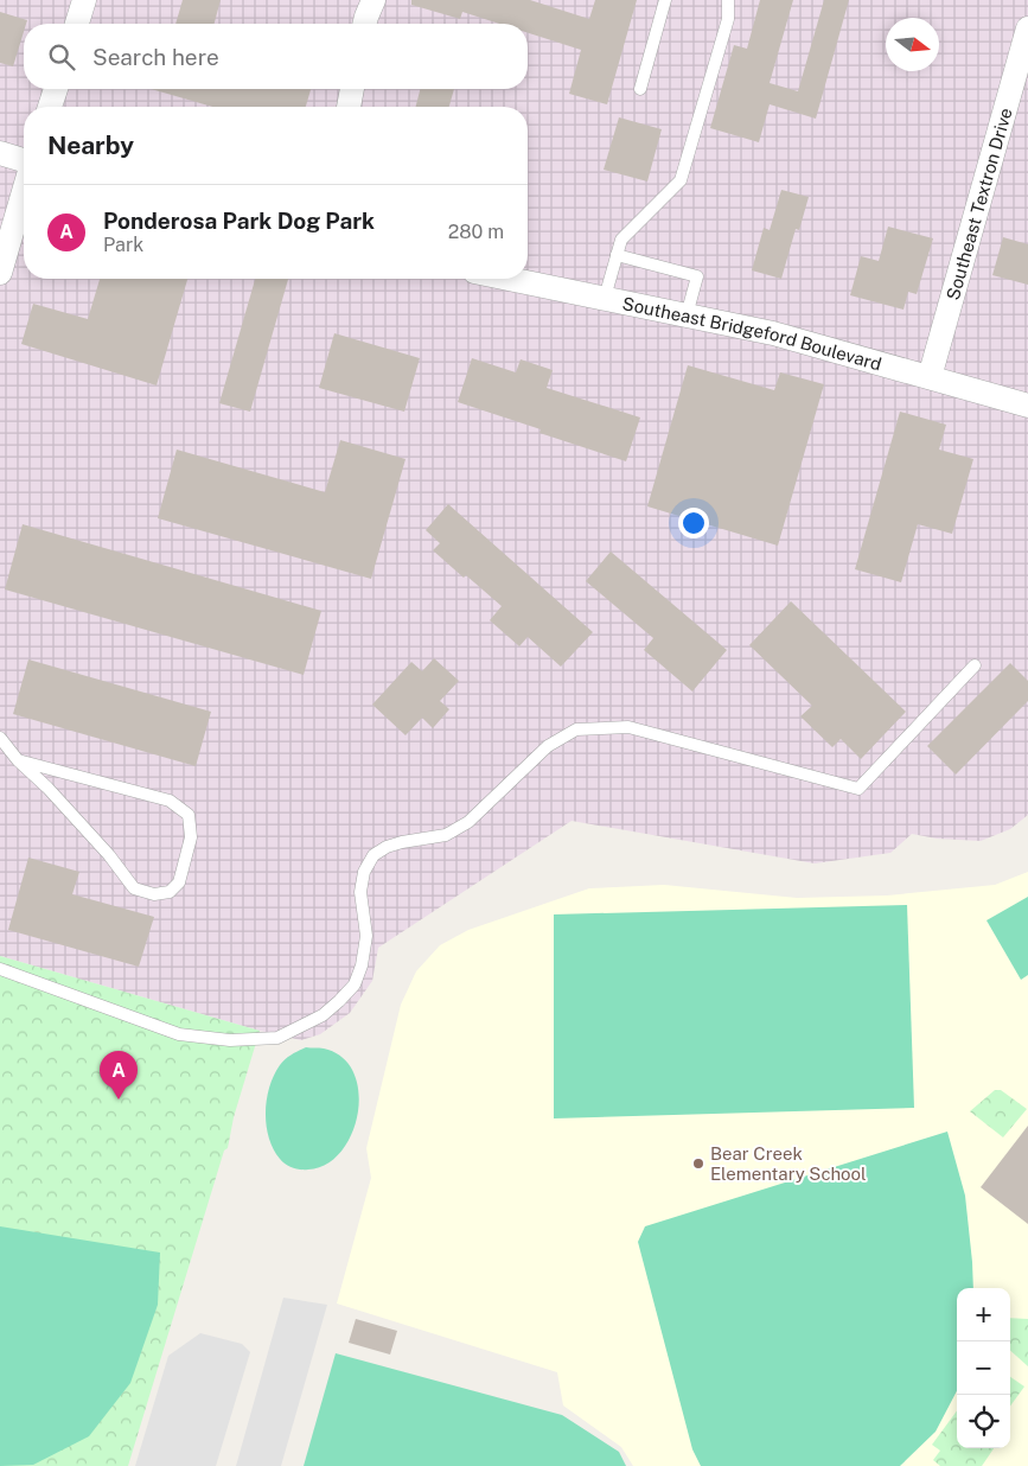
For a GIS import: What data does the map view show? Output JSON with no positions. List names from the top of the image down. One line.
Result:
{"streets":{"street":["Southeast Textron Drive","Southeast Bridgeford Boulevard"]},"crossings":[["Southeast Textron Drive","Southeast Bridgeford Boulevard"]],"places":["Bear Creek Elementary School"],"north":"right","page":{"search":"Search here","heading":"Nearby","list":[{"mark":"A","name":"Ponderosa Park Dog Park","note":"Park","value":"280 m"}],"pins":"A","map_buttons":["+","−"]}}
